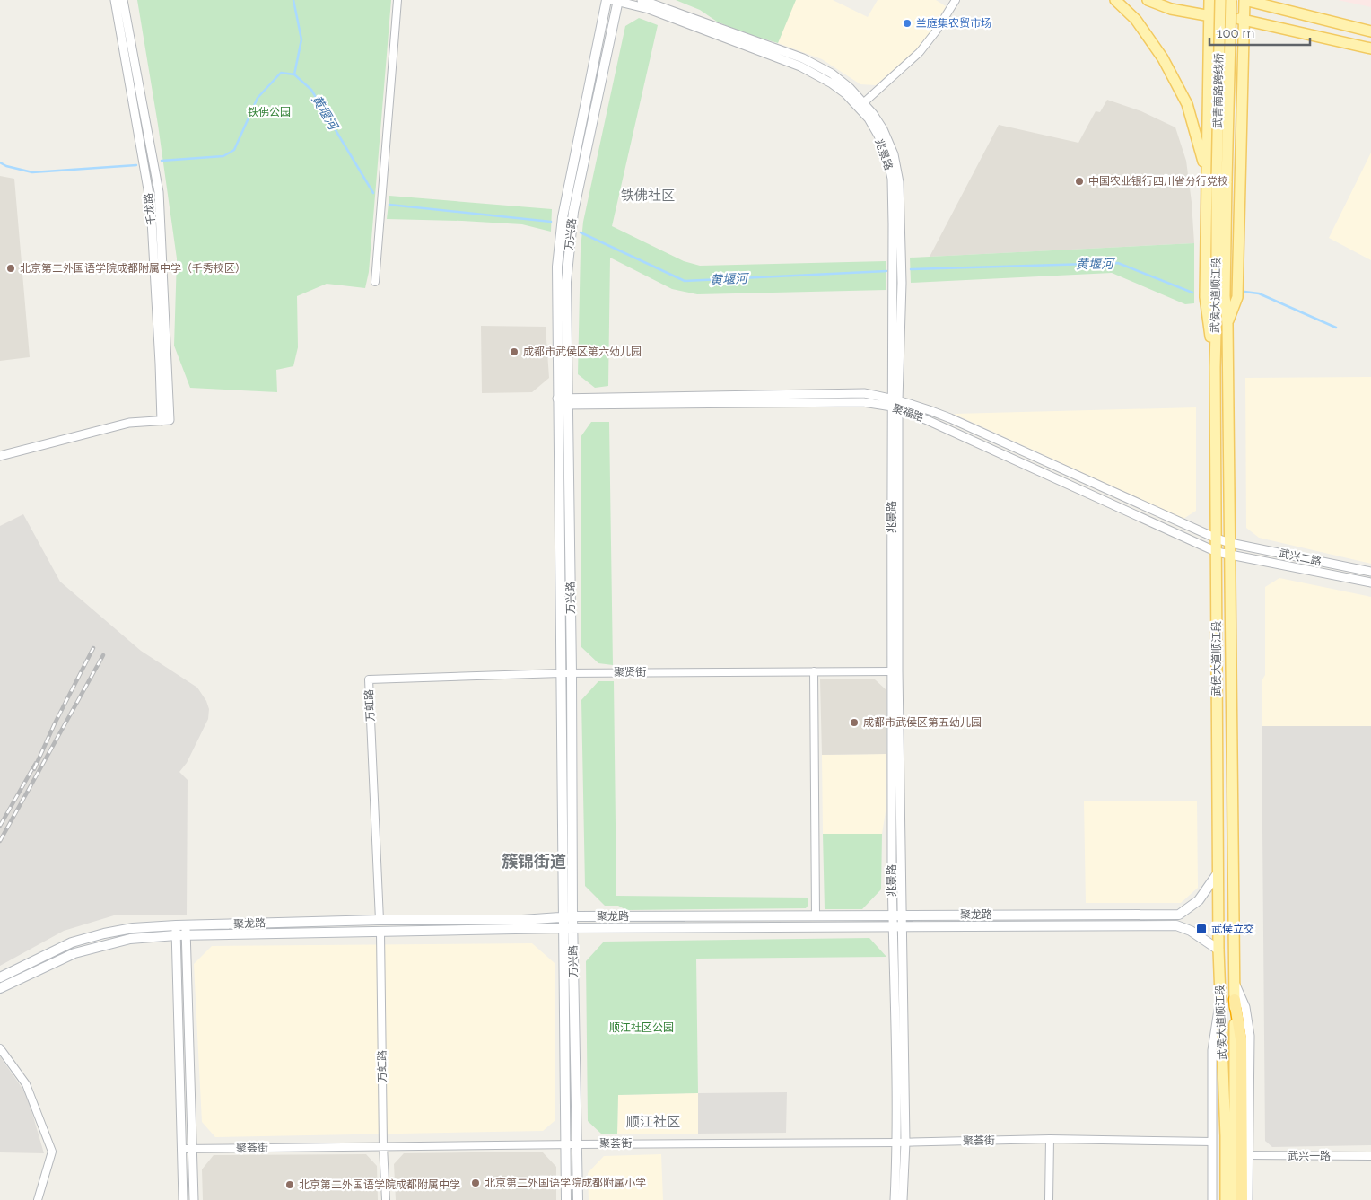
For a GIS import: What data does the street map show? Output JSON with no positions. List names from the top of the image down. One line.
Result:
{"streets":{"main road":["武青南路跨线桥","万兴路","武侯大道顺江段","聚龙路"],"street":["兆景路","千龙路","聚福路","武兴二路","聚贤街","万虹路","聚荟街","武兴一路"]},"crossings":[["武青南路跨线桥","武侯大道顺江段"],["兆景路","万兴路"],["兆景路","聚福路"],["兆景路","武兴二路"],["兆景路","聚贤街"],["兆景路","聚龙路"],["兆景路","聚荟街"],["万兴路","聚福路"],["万兴路","聚贤街"],["万兴路","聚龙路"],["万兴路","聚荟街"],["武侯大道顺江段","聚福路"],["武侯大道顺江段","武兴二路"],["武侯大道顺江段","聚龙路"],["聚福路","武兴二路"],["聚贤街","万虹路"],["万虹路","聚龙路"],["万虹路","聚荟街"]],"districts":["铁佛社区","簇锦街道","顺江社区"],"water":["黄堰河"],"parks":["铁佛公园","顺江社区公园"],"places":{"other":["兰庭集农贸市场","中国农业银行四川省分行党校","北京第二外国语学院成都附属中学（千秀校区）","成都市武侯区第六幼儿园","成都市武侯区第五幼儿园","北京第二外国语学院成都附属小学","北京第二外国语学院成都附属中学"],"transit":["武侯立交"]},"scale_bar":"100 m"}
